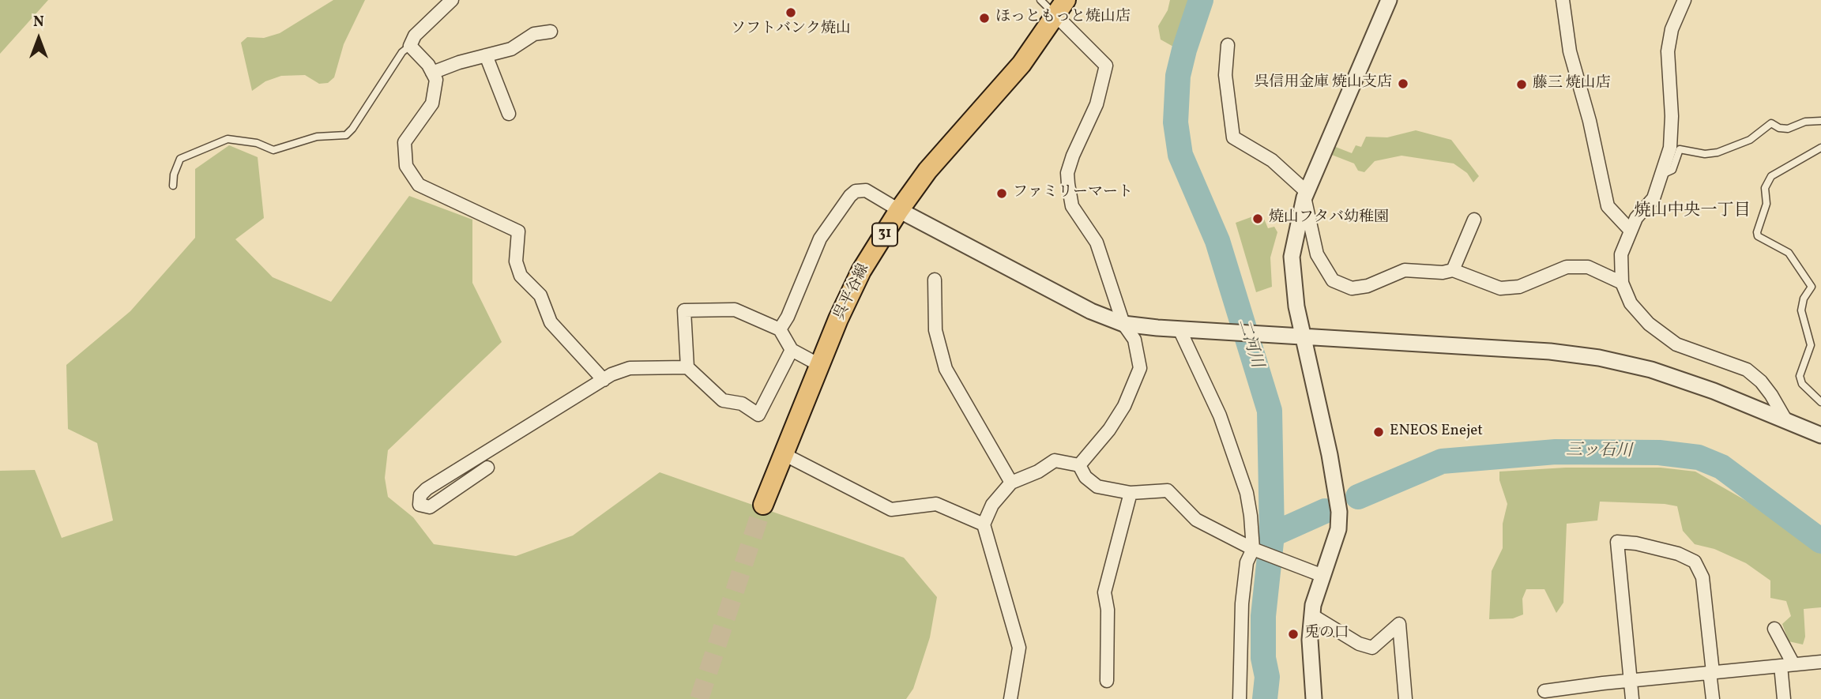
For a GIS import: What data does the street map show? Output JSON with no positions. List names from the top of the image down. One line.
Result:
{"streets":{"main road":["31","呉平谷線"]},"districts":["焼山中央一丁目"],"water":["二河川","三ッ石川"],"places":["ソフトバンク焼山","ほっともっと焼山店","呉信用金庫 焼山支店","藤三 焼山店","ファミリーマート","焼山フタバ幼稚園","ENEOS Enejet","兎の口"],"north":"top"}
